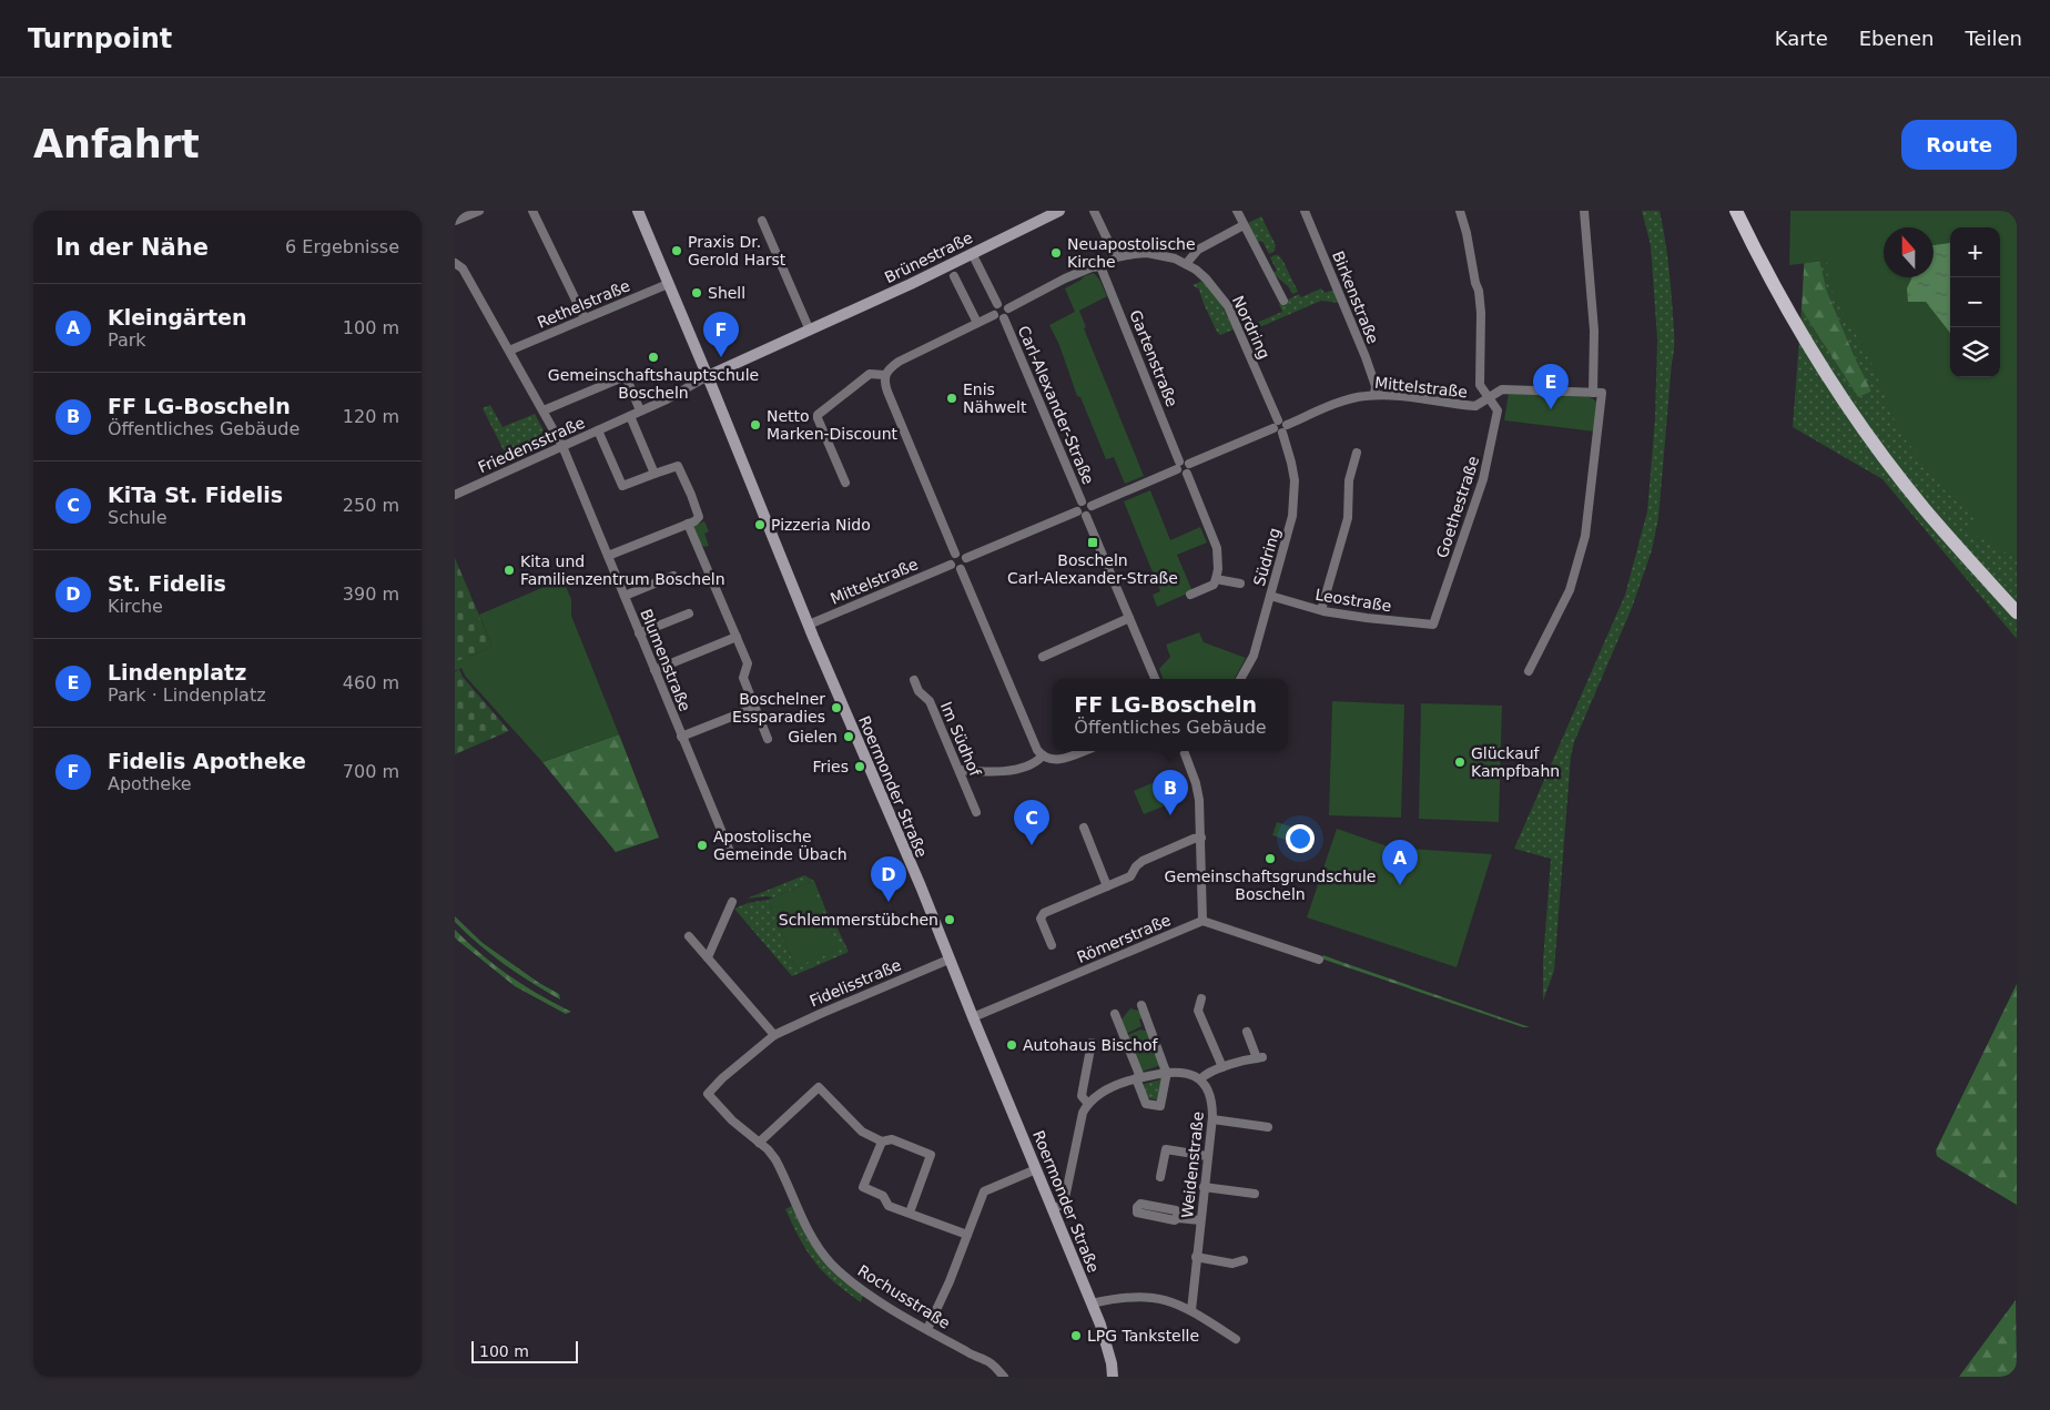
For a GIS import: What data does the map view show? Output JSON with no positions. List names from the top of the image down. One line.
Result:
{"streets":{"main road":["Brünestraße","Roermonder Straße"],"street":["Birkenstraße","Rethelstraße","Nordring","Gartenstraße","Mittelstraße","Carl-Alexander-Straße","Friedensstraße","Goethestraße","Südring","Leostraße","Blumenstraße","Im Südhof","Römerstraße","Fidelisstraße","Weidenstraße","Rochusstraße"]},"crossings":[["Brünestraße","Friedensstraße"],["Brünestraße","Roermonder Straße"],["Birkenstraße","Mittelstraße"],["Rethelstraße","Blumenstraße"],["Rethelstraße","Roermonder Straße"],["Nordring","Gartenstraße"],["Nordring","Carl-Alexander-Straße"],["Mittelstraße","Goethestraße"],["Mittelstraße","Südring"],["Mittelstraße","Roermonder Straße"],["Friedensstraße","Blumenstraße"],["Friedensstraße","Roermonder Straße"],["Goethestraße","Leostraße"],["Südring","Leostraße"],["Roermonder Straße","Römerstraße"],["Roermonder Straße","Fidelisstraße"],["Fidelisstraße","Rochusstraße"]],"places":{"other":["Praxis Dr. Gerold Harst","Neuapostolische Kirche","Shell","Gemeinschaftshauptschule Boscheln","Enis Nähwelt","Netto Marken-Discount","Pizzeria Nido","Kita und Familienzentrum Boscheln","Boschelner Essparadies","Gielen","Glückauf Kampfbahn","Fries","Apostolische Gemeinde Übach","Gemeinschaftsgrundschule Boscheln","Schlemmerstübchen","Autohaus Bischof","LPG Tankstelle"],"transit":["Boscheln Carl-Alexander-Straße"]},"scale_bar":"100 m","north":"top","page":{"header":"Turnpoint","nav":["Karte","Ebenen","Teilen"],"buttons":"Route","title":"Anfahrt","heading":["In der Nähe","6 Ergebnisse"],"map_buttons":["+","−"],"list":[{"mark":"A","name":"Kleingärten","note":"Park","value":"100 m"},{"mark":"B","name":"FF LG-Boscheln","note":"Öffentliches Gebäude","value":"120 m"},{"mark":"C","name":"KiTa St. Fidelis","note":"Schule","value":"250 m"},{"mark":"D","name":"St. Fidelis","note":"Kirche","value":"390 m"},{"mark":"E","name":"Lindenplatz","note":"Park · Lindenplatz","value":"460 m"},{"mark":"F","name":"Fidelis Apotheke","note":"Apotheke","value":"700 m"}],"pins":["F","E","B","C","A","D"],"popup":["FF LG-Boscheln","Öffentliches Gebäude"],"scale":"100 m"}}
